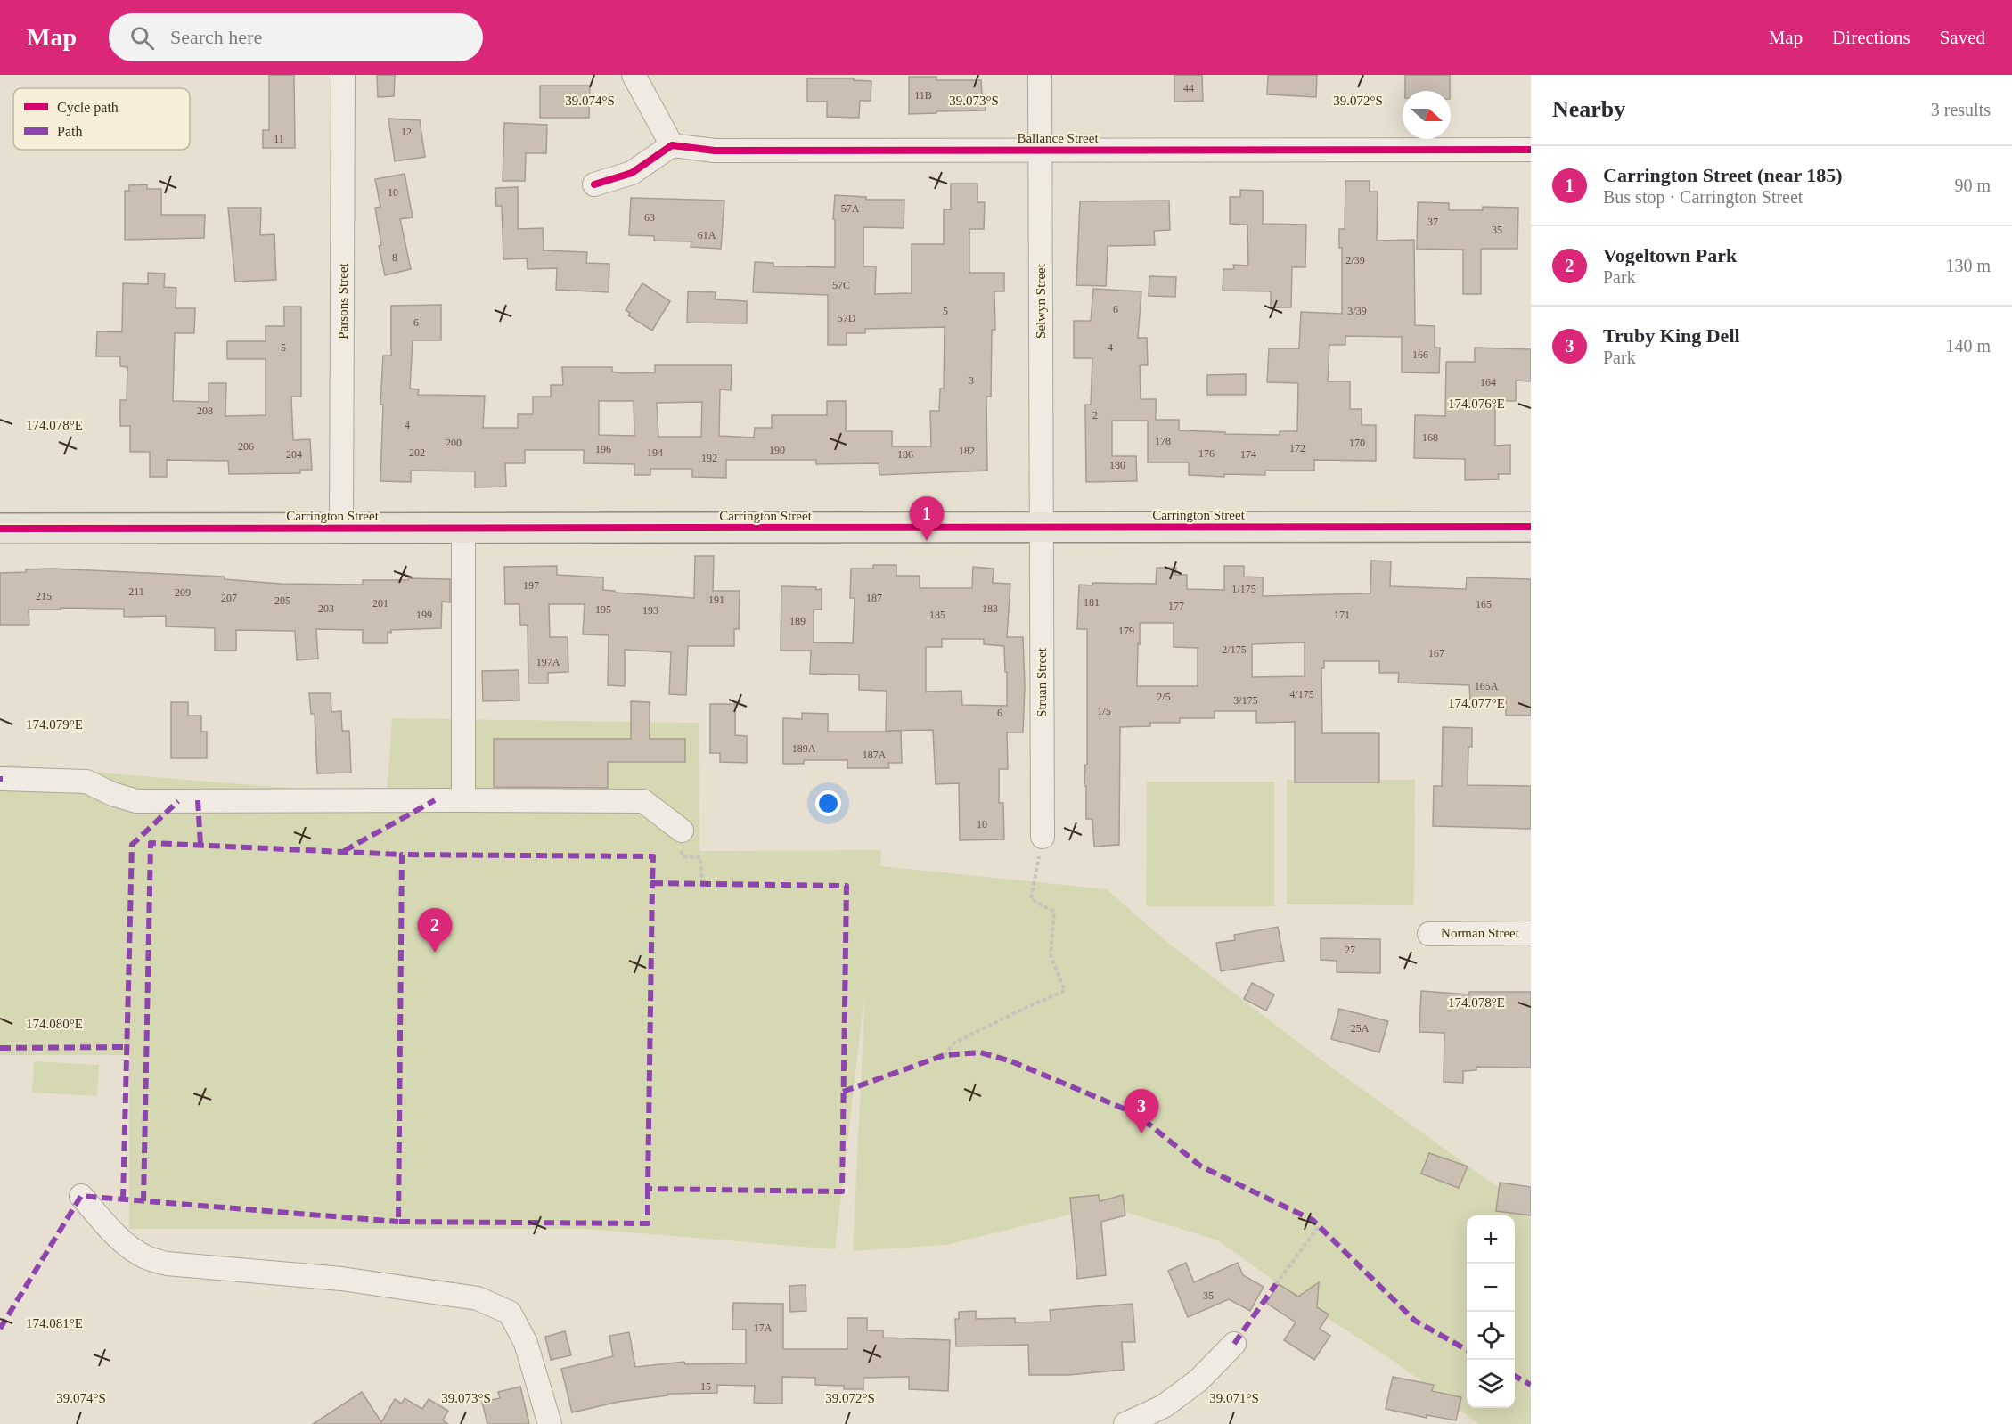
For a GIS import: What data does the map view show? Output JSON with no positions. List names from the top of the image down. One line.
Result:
{"streets":{"main road":["Carrington Street"],"street":["Ballance Street","Parsons Street","Selwyn Street","Struan Street","Norman Street"]},"crossings":[["Ballance Street","Selwyn Street"],["Parsons Street","Carrington Street"],["Selwyn Street","Carrington Street"],["Selwyn Street","Struan Street"],["Carrington Street","Struan Street"]],"house_numbers":["44","11B","12","11","10","57A","63","37","35","61A","8","2/39","57C","6","5","3/39","57D","6","5","4","166","3","164","208","2","4","168","178","200","170","206","172","196","190","182","202","194","176","204","186","174","192","180","197","1/175","211","209","215","207","187","191","205","181","201","165","177","203","183","195","193","199","185","171","189","179","2/175","167","197A","165A","4/175","2/5","3/175","1/5","6","189A","187A","10","27","25A","35","17A","15"],"legend":["Cycle path","Path"],"north":"right","page":{"header":"Map","search":"Search here","nav":["Map","Directions","Saved"],"heading":["Nearby","3 results"],"list":[{"mark":"1","name":"Carrington Street (near 185)","note":"Bus stop · Carrington Street","value":"90 m"},{"mark":"2","name":"Vogeltown Park","note":"Park","value":"130 m"},{"mark":"3","name":"Truby King Dell","note":"Park","value":"140 m"}],"pins":["1","2","3"],"map_buttons":["+","−"]},"coordinates":["39.074°S","39.073°S","39.072°S","174.076°E","174.078°E","174.077°E","174.079°E","174.080°E","174.081°E","39.071°S"]}
